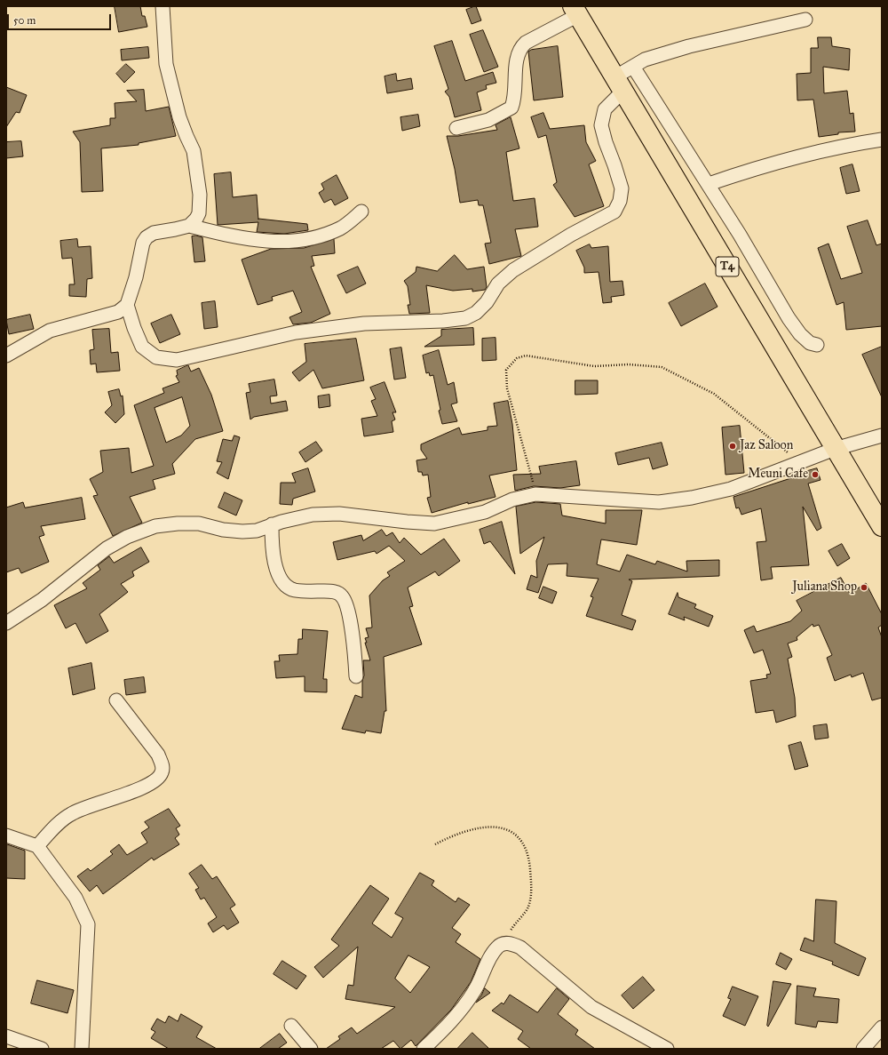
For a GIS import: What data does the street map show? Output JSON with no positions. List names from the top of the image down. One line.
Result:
{"streets":{"highway":["T4"]},"places":["Jaz Saloon","Meuni Cafe","Juliana Shop"],"scale_bar":"50 m"}
